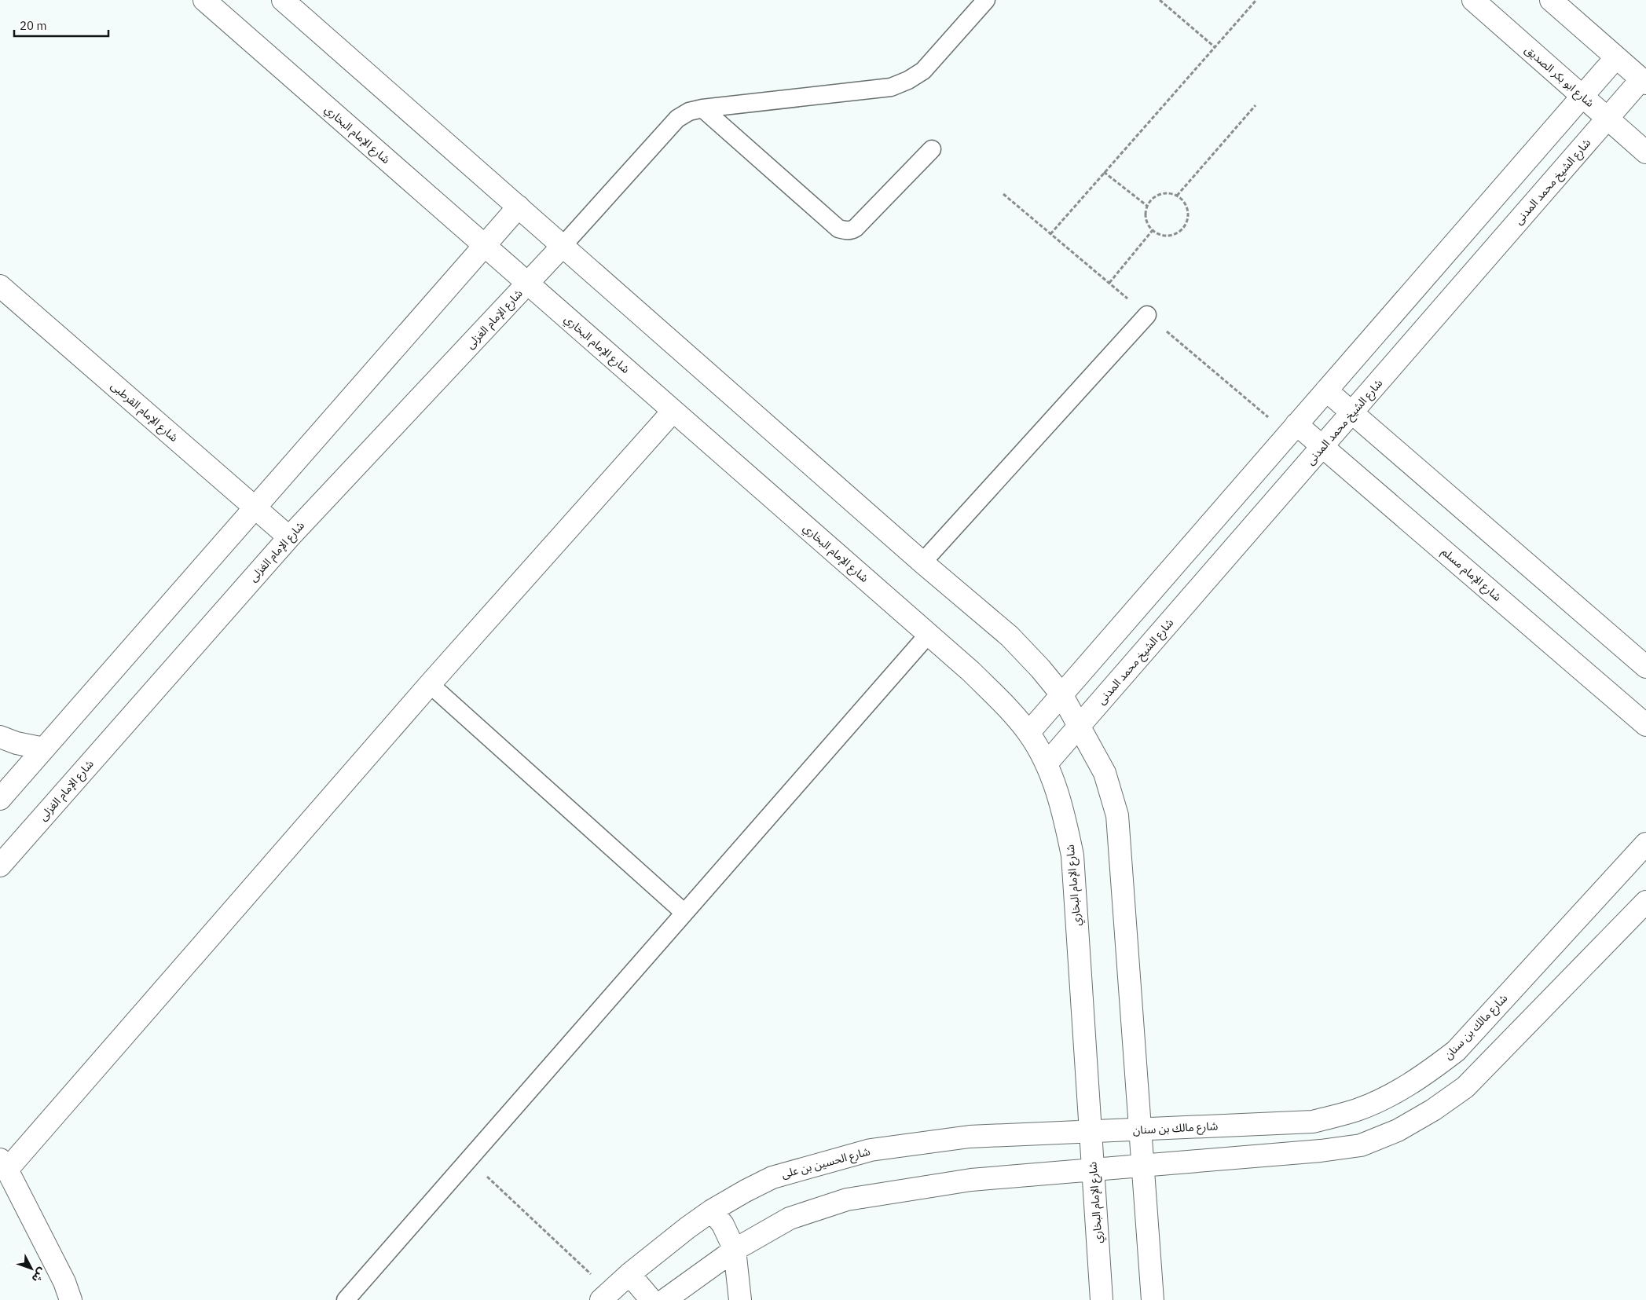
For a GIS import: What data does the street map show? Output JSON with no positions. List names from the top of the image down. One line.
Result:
{"streets":{"street":["شارع ابو بكر الصديق","شارع الإمام البخاري","شارع الشيخ محمد المدنى","شارع الإمام الغزلى","شارع الإمام القرطبى","شارع الإمام مسلم","شارع مالك بن سنان","شارع الحسين بن على"]},"crossings":[["شارع ابو بكر الصديق","شارع الشيخ محمد المدنى"],["شارع الإمام البخاري","شارع الشيخ محمد المدنى"],["شارع الإمام البخاري","شارع الإمام الغزلى"],["شارع الإمام البخاري","شارع مالك بن سنان"],["شارع الإمام البخاري","شارع الحسين بن على"],["شارع الشيخ محمد المدنى","شارع الإمام مسلم"],["شارع الإمام الغزلى","شارع الإمام القرطبى"],["شارع مالك بن سنان","شارع الحسين بن على"]],"scale_bar":"20 m","north":"bottom right"}
